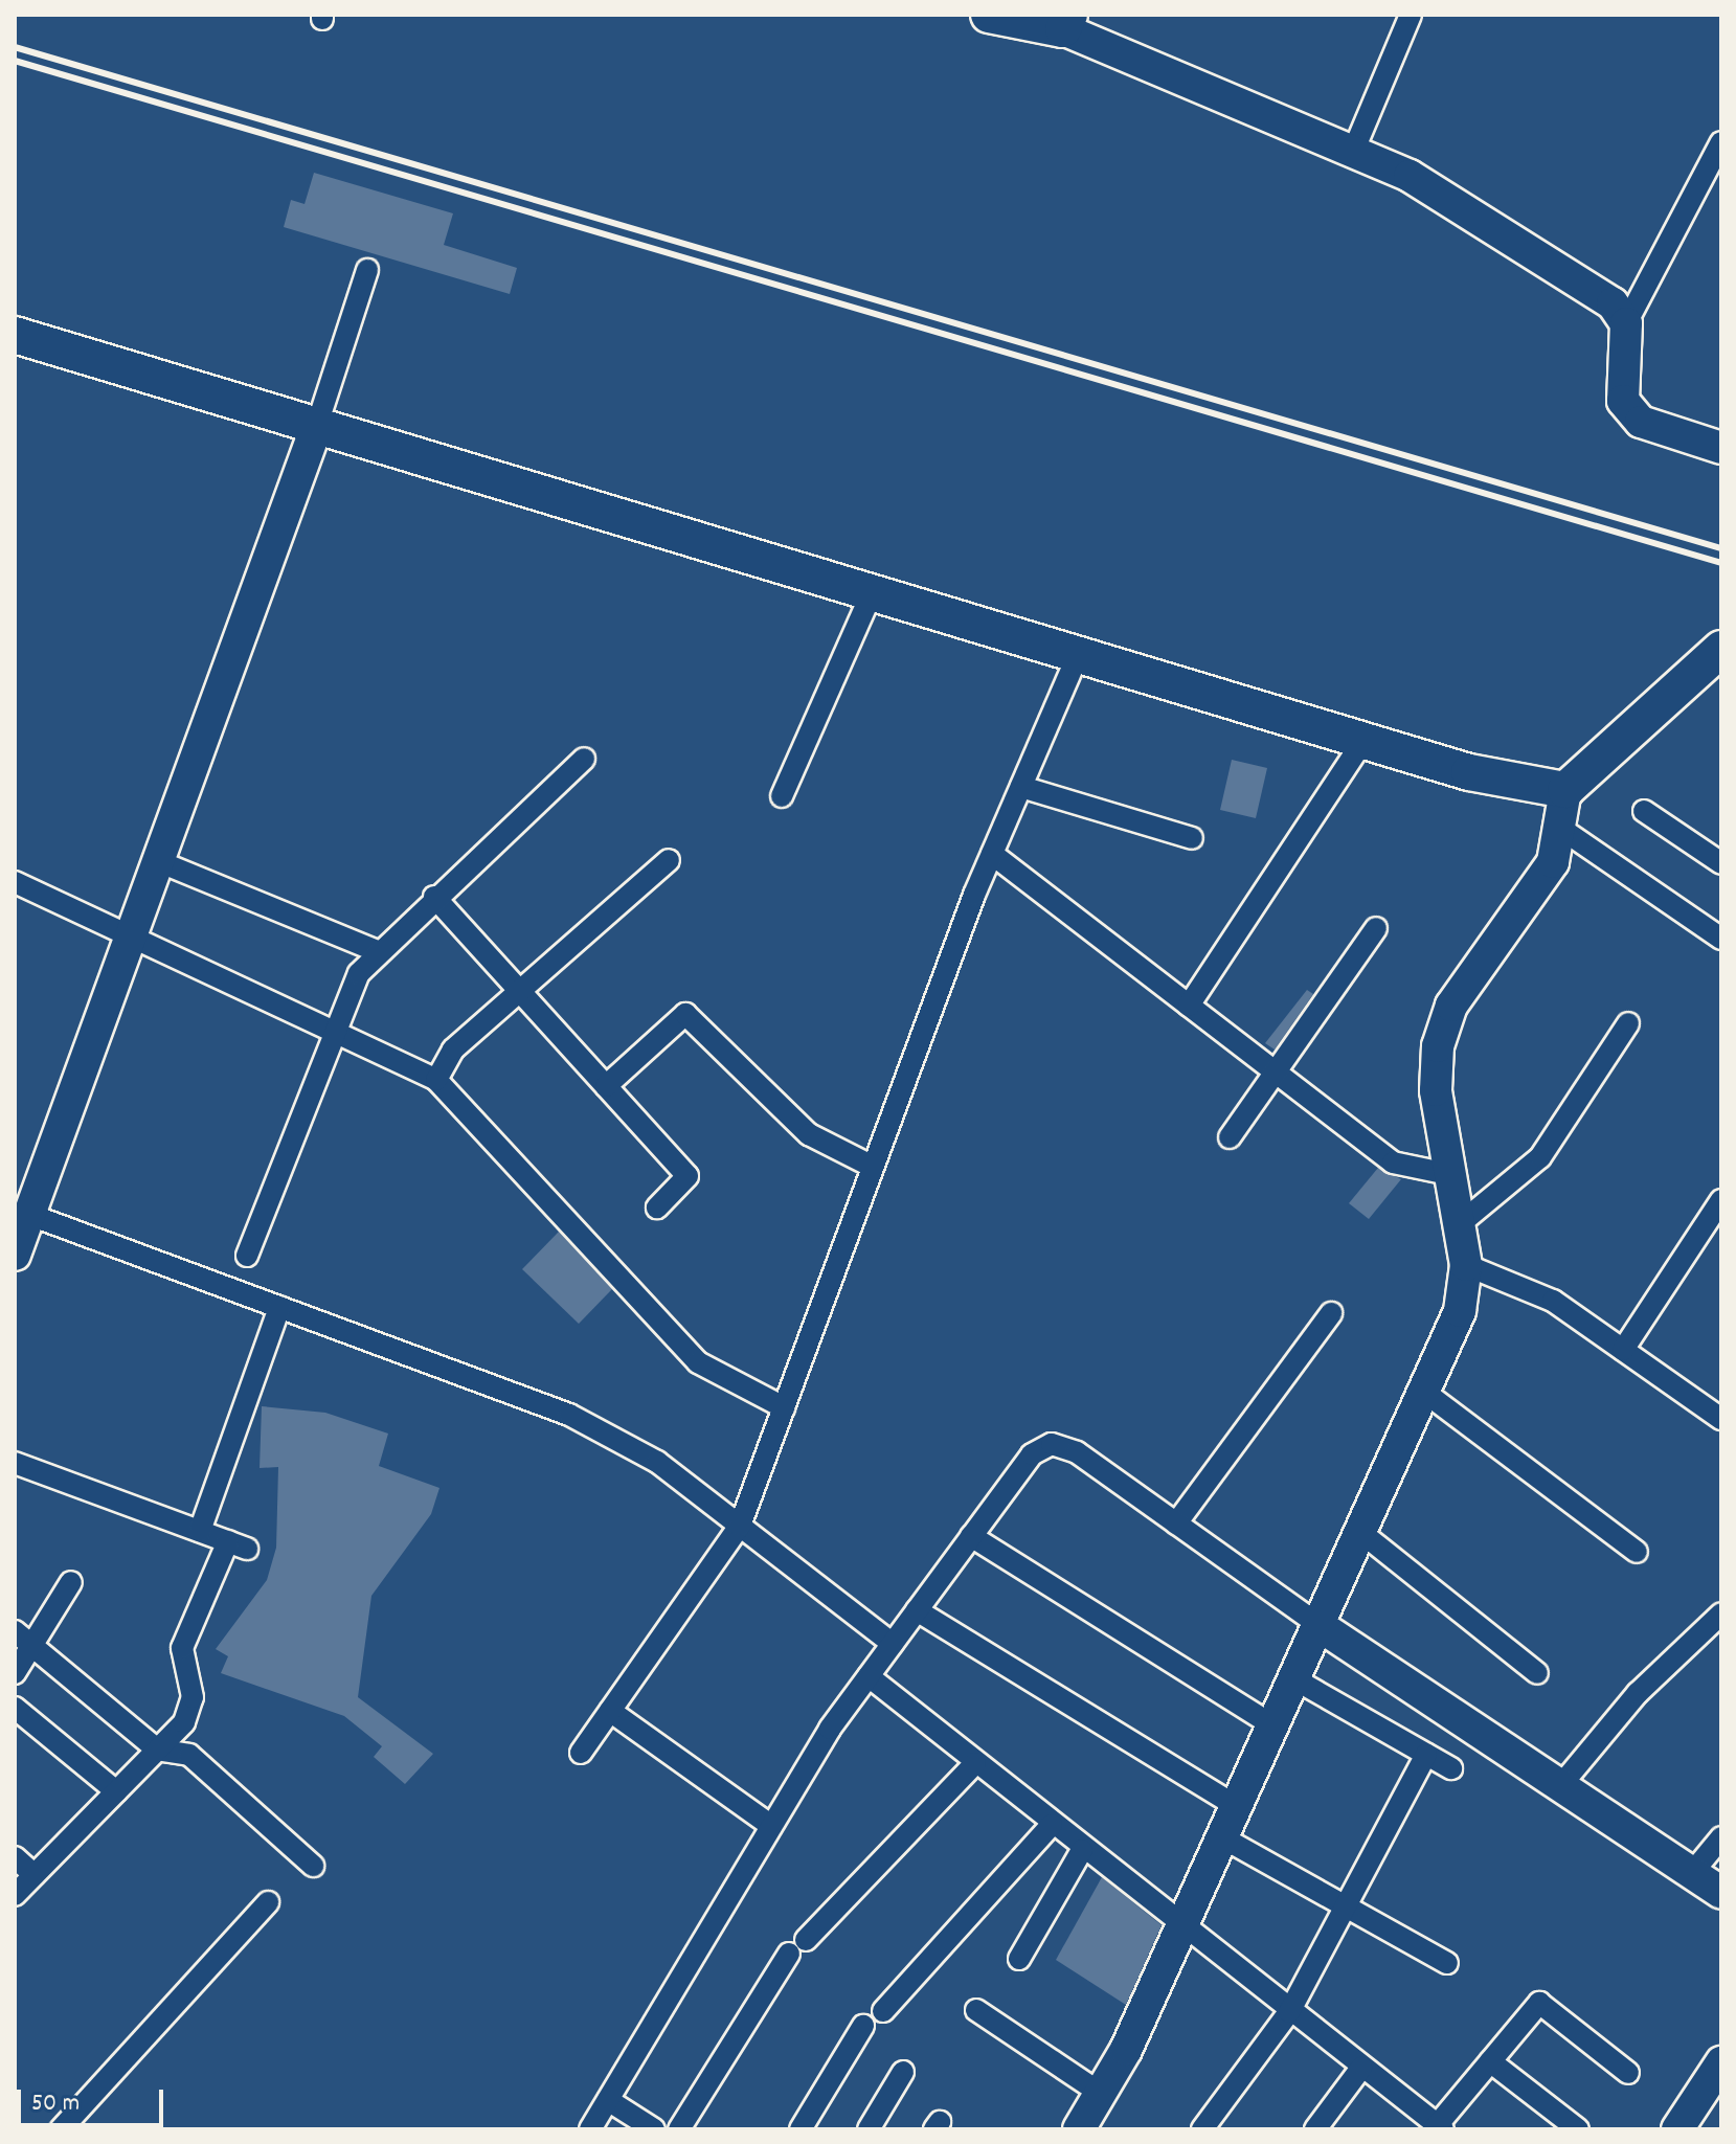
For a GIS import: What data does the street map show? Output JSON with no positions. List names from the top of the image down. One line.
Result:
{"scale_bar":"50 m"}
